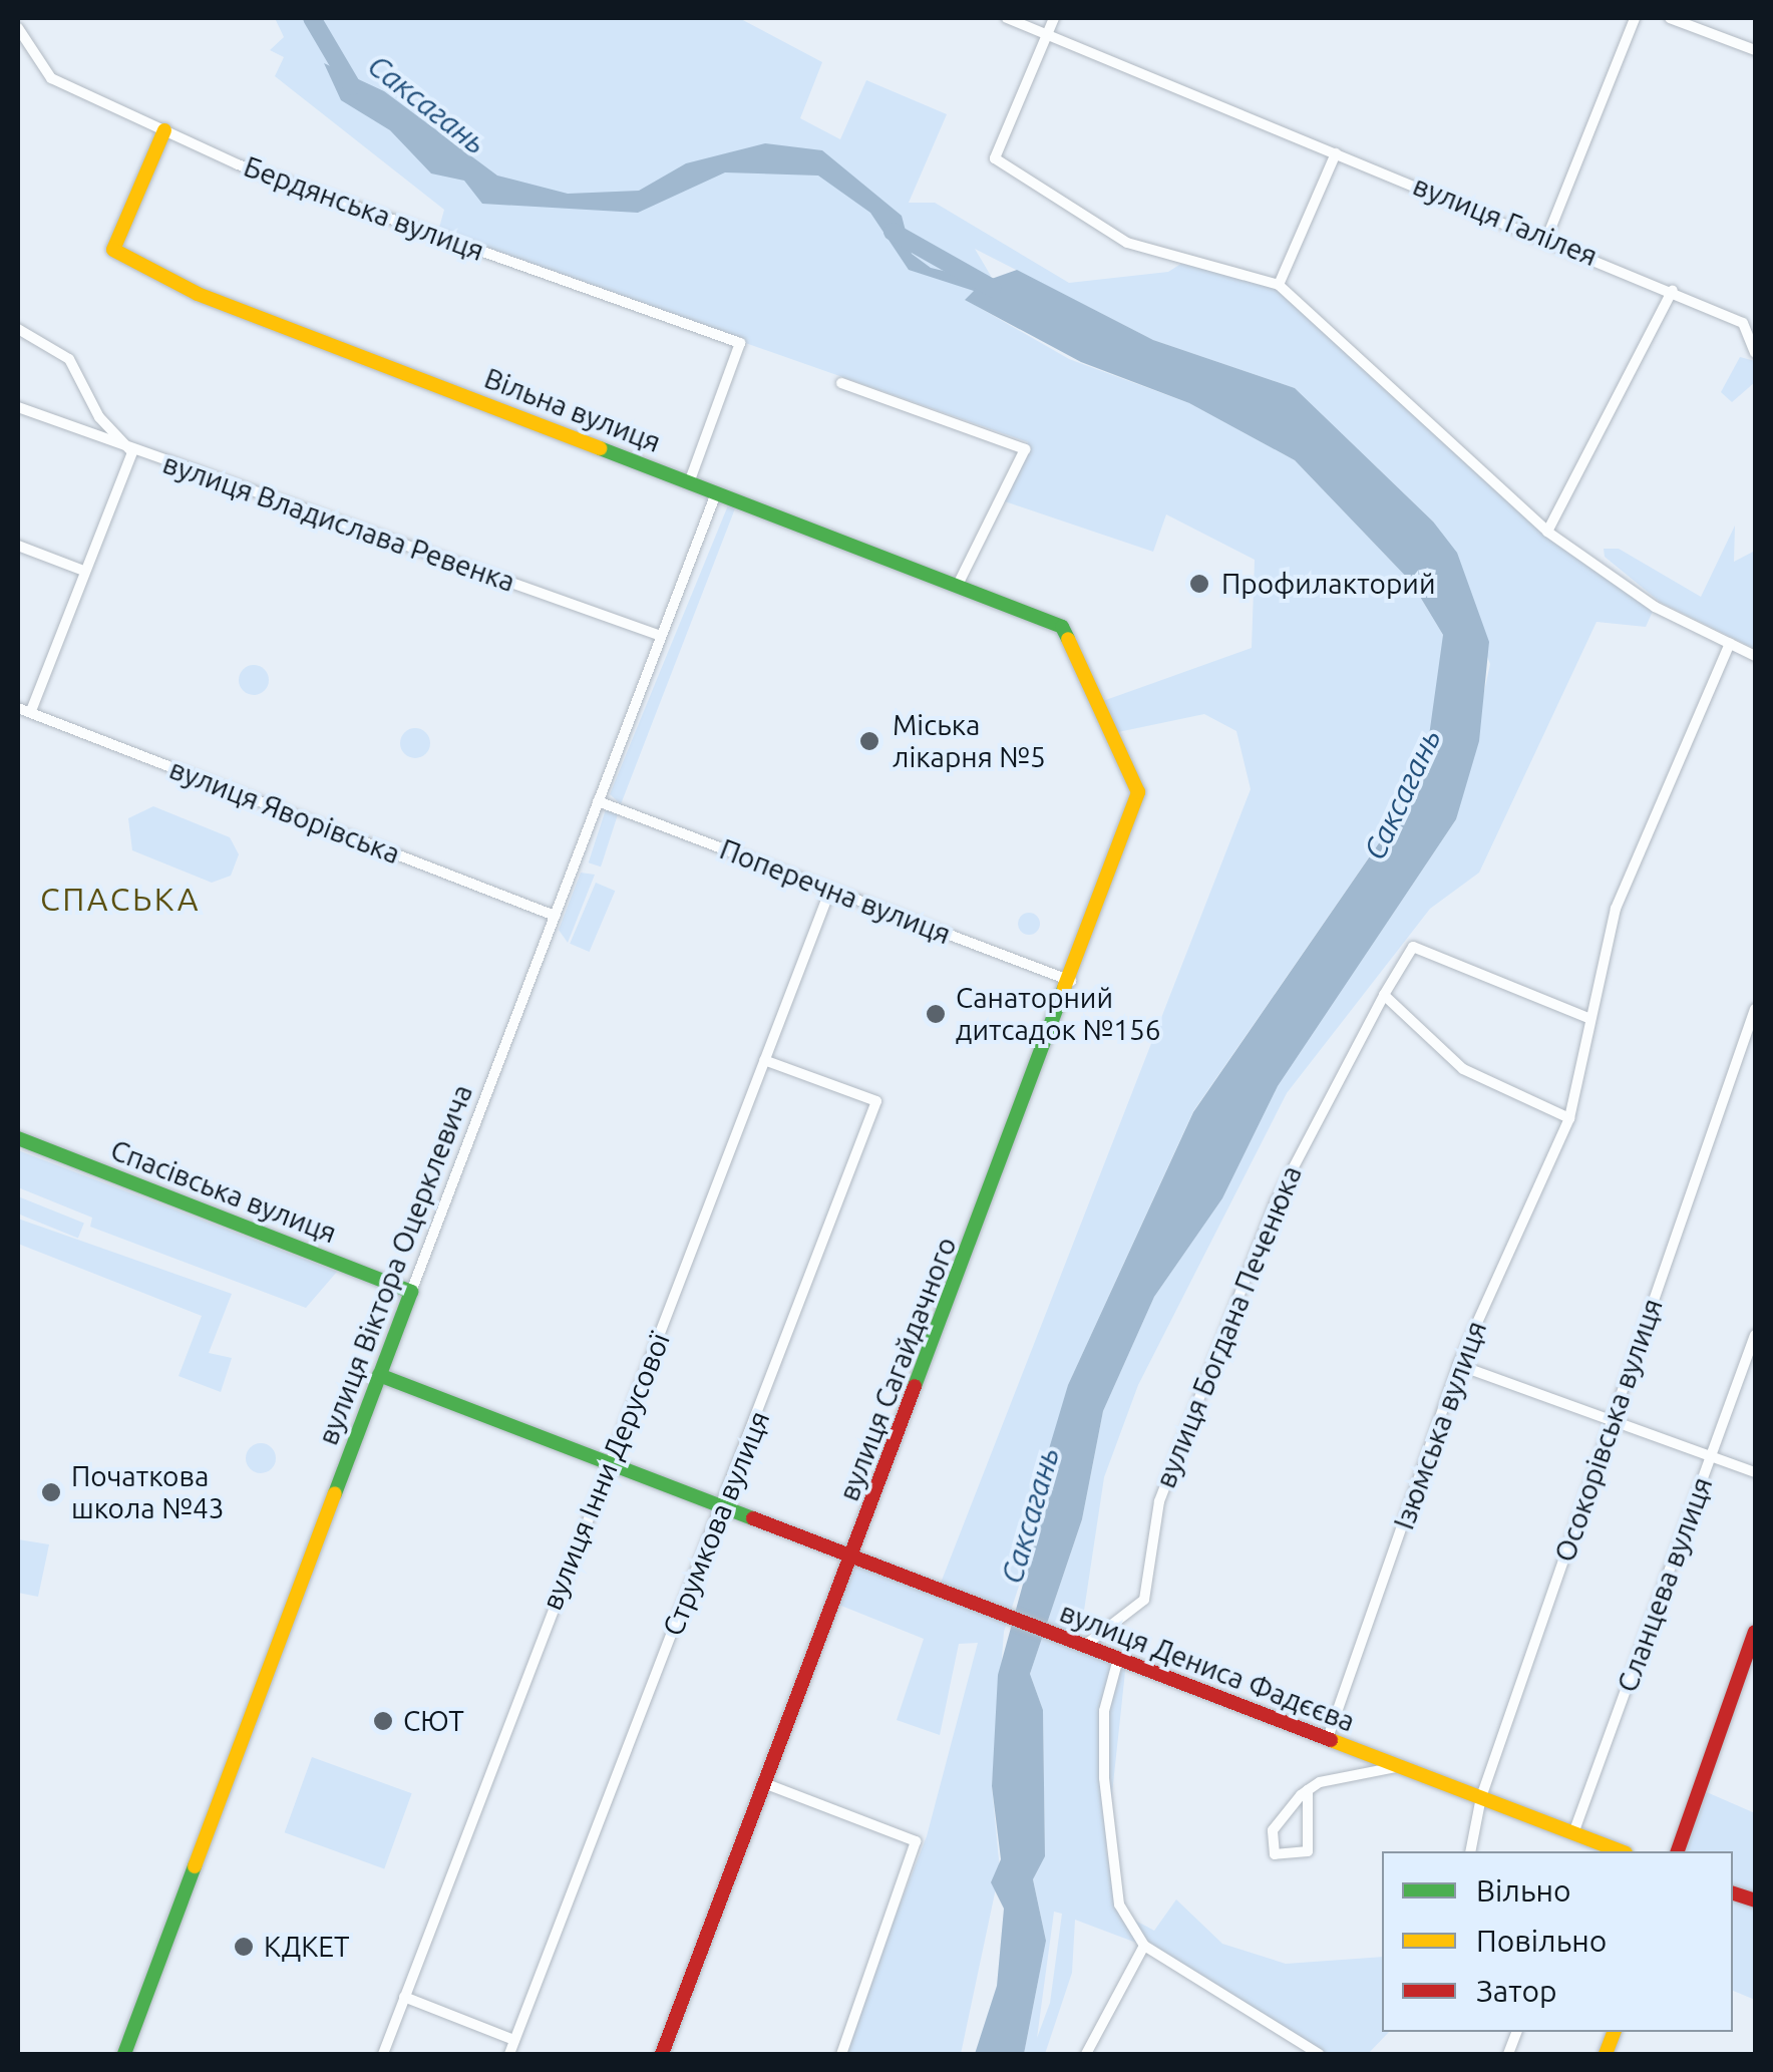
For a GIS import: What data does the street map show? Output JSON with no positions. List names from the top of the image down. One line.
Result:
{"streets":{"street":["Бердянська вулиця","вулиця Галілея","Вільна вулиця","вулиця Владислава Ревенка","вулиця Яворівська","Поперечна вулиця","Спасівська вулиця","вулиця Віктора Оцерклевича","вулиця Богдана Печенюка","вулиця Сагайдачного","Ізюмська вулиця","Осокорівська вулиця","вулиця Інни Дерусової","Струмкова вулиця","Сланцева вулиця","вулиця Дениса Фадєєва"]},"crossings":[["Бердянська вулиця","Вільна вулиця"],["Вільна вулиця","вулиця Віктора Оцерклевича"],["Вільна вулиця","вулиця Сагайдачного"],["вулиця Владислава Ревенка","вулиця Віктора Оцерклевича"],["вулиця Яворівська","вулиця Віктора Оцерклевича"],["Поперечна вулиця","вулиця Віктора Оцерклевича"],["Поперечна вулиця","вулиця Сагайдачного"],["Поперечна вулиця","вулиця Інни Дерусової"],["Спасівська вулиця","вулиця Віктора Оцерклевича"],["вулиця Віктора Оцерклевича","вулиця Дениса Фадєєва"],["вулиця Богдана Печенюка","вулиця Дениса Фадєєва"],["вулиця Сагайдачного","вулиця Дениса Фадєєва"],["Ізюмська вулиця","вулиця Дениса Фадєєва"],["Осокорівська вулиця","вулиця Дениса Фадєєва"],["вулиця Інни Дерусової","Струмкова вулиця"],["вулиця Інни Дерусової","вулиця Дениса Фадєєва"],["Струмкова вулиця","вулиця Дениса Фадєєва"],["Сланцева вулиця","вулиця Дениса Фадєєва"]],"districts":["СПАСЬКА"],"water":["Саксагань"],"places":["Профилакторий","Міська лікарня №5","Санаторний дитсадок №156","Початкова школа №43","СЮТ","КДКЕТ"],"legend":["Вільно","Повільно","Затор"]}
